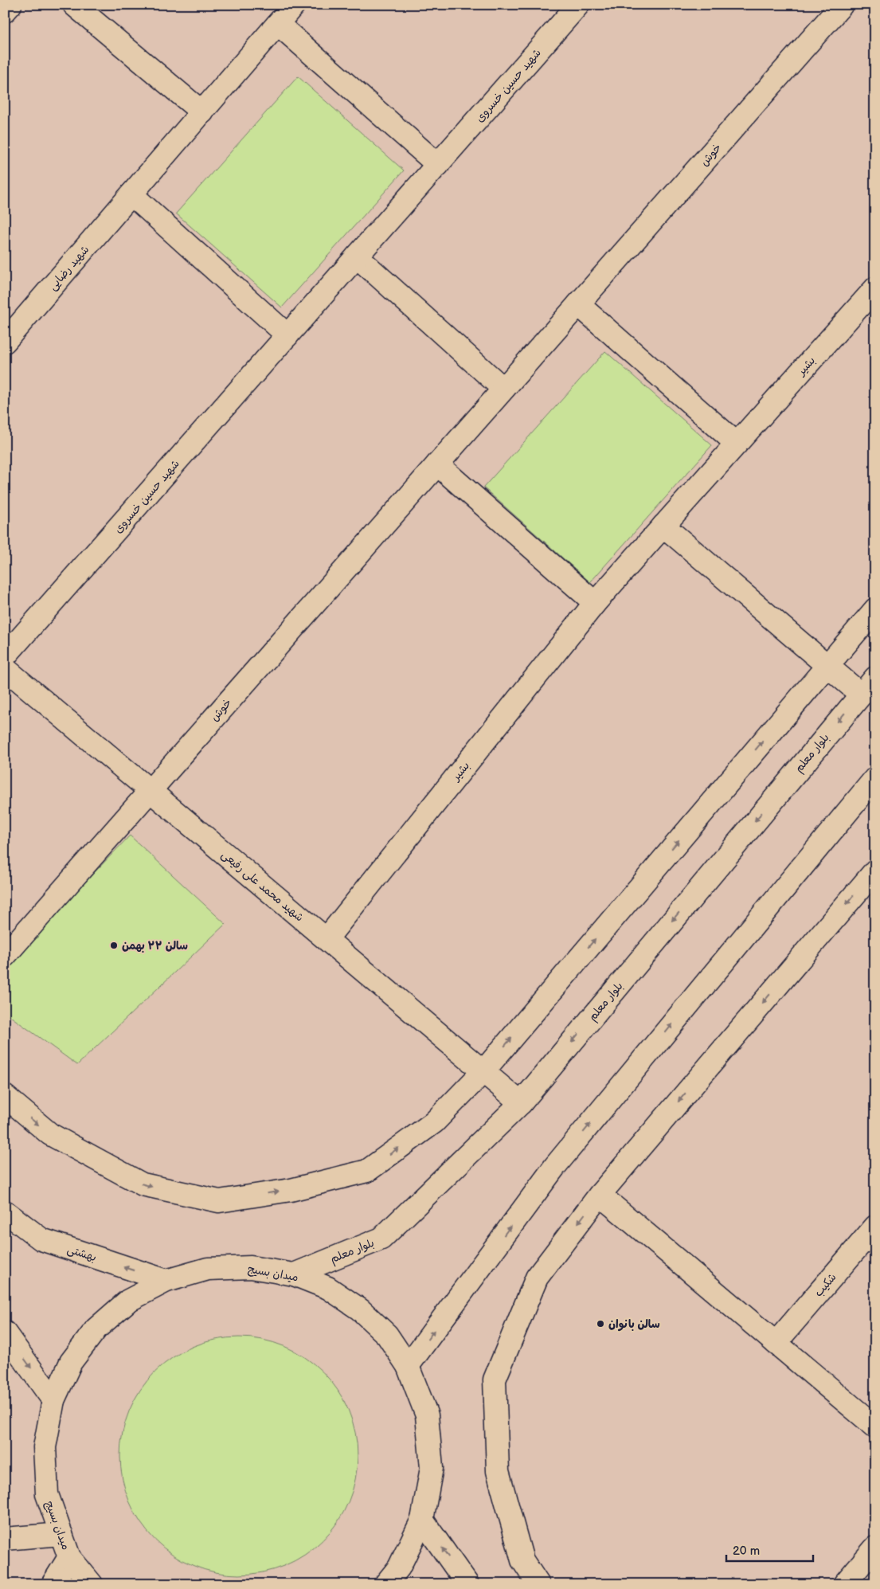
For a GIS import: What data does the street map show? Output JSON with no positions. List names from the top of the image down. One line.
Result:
{"streets":{"street":["شهید حسین خسروی","خوش","شهید رضایی","بشیر","بلوار معلم","شهید محمد علی رفیعی","بهشتی","میدان بسیج","شکیب"]},"crossings":[["خوش","شهید محمد علی رفیعی"],["بشیر","شهید محمد علی رفیعی"],["بلوار معلم","شهید محمد علی رفیعی"],["بلوار معلم","میدان بسیج"],["بهشتی","میدان بسیج"]],"one_way":["بهشتی"],"places":["سالن ۲۲ بهمن","سالن بانوان"],"scale_bar":"20 m"}
